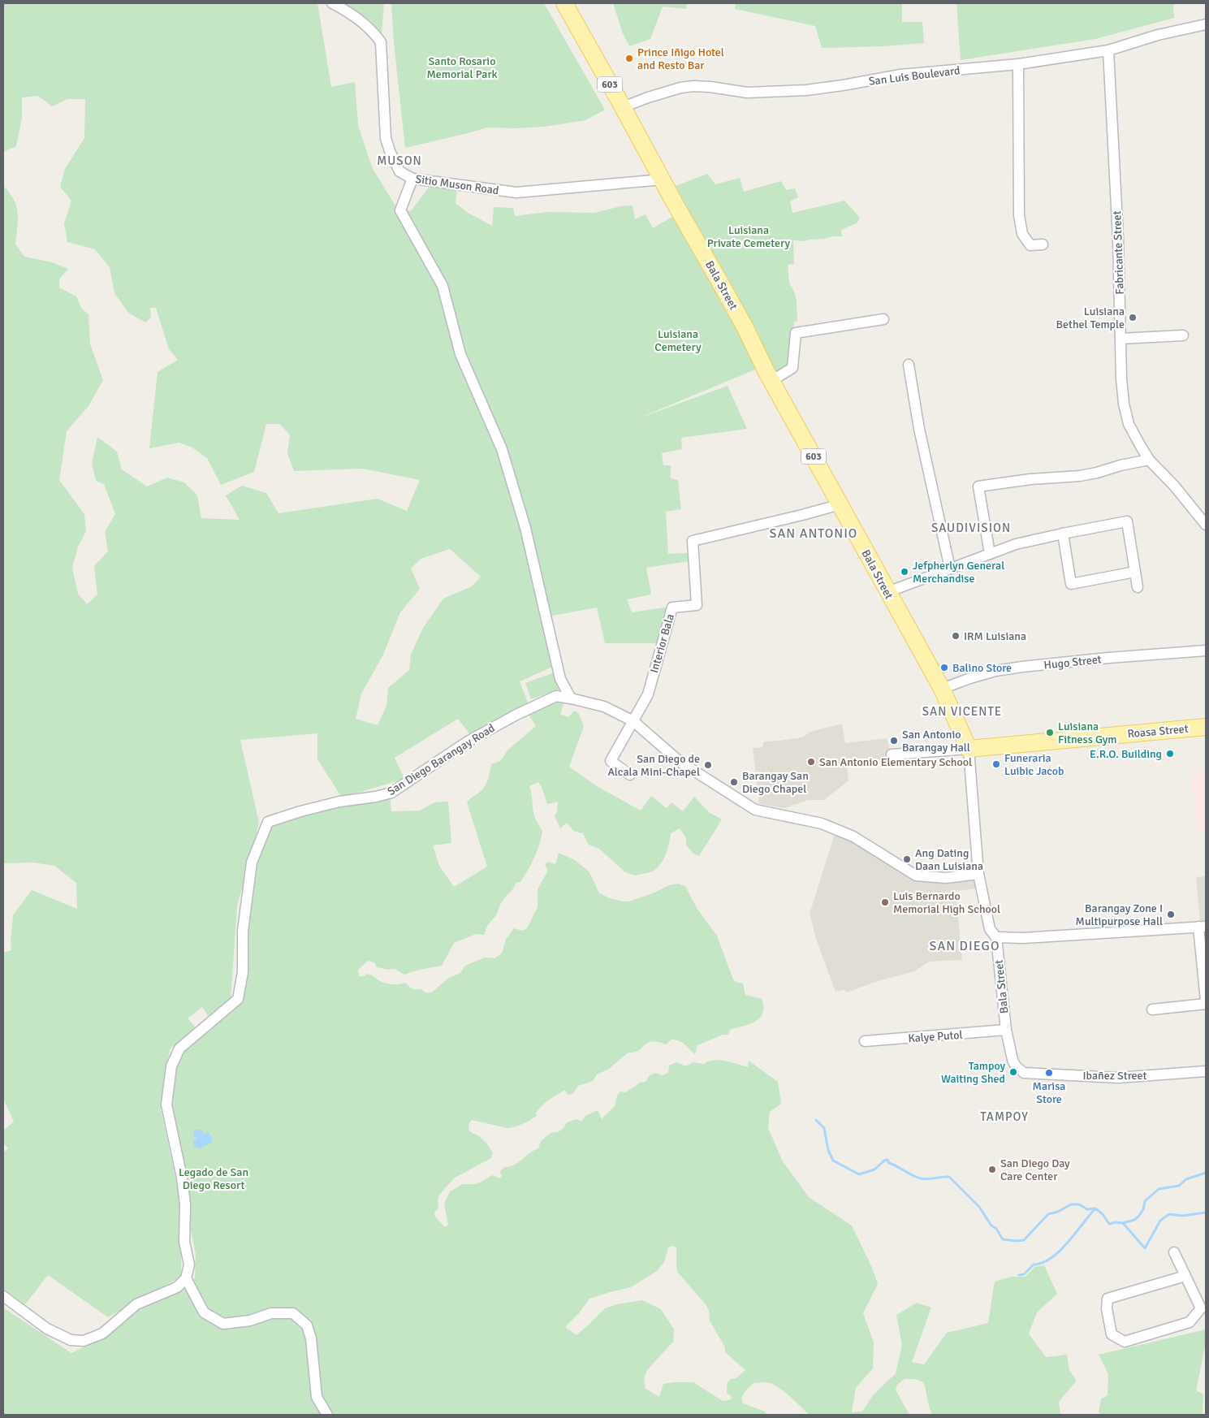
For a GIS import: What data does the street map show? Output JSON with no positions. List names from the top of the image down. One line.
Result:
{"streets":{"main road":["603","Bala Street","Roasa Street"],"street":["San Luis Boulevard","Sitio Muson Road","Fabricante Street","Interior Bala","Hugo Street","San Diego Barangay Road","Kalye Putol","Ibañez Street"]},"crossings":[["San Luis Boulevard","Fabricante Street"],["San Luis Boulevard","Bala Street"],["Sitio Muson Road","Bala Street"],["Bala Street","Interior Bala"],["Bala Street","Hugo Street"],["Bala Street","Roasa Street"],["Bala Street","San Diego Barangay Road"],["Bala Street","Kalye Putol"],["Bala Street","Ibañez Street"],["Interior Bala","San Diego Barangay Road"]],"districts":["MUSON","SAUDIVISION","SAN ANTONIO","SAN VICENTE","SAN DIEGO","TAMPOY"],"parks":["Santo Rosario Memorial Park","Luisiana Private Cemetery","Luisiana Cemetery","Legado de San Diego Resort"],"places":["Prince Iñigo Hotel and Resto Bar","Luisiana Bethel Temple","Jefpherlyn General Merchandise","IRM Luisiana","Balino Store","Luisiana Fitness Gym","San Antonio Barangay Hall","E.R.O. Building","San Antonio Elementary School","Funeraria Luibic Jacob","San Diego de Alcala Mini-Chapel","Barangay San Diego Chapel","Ang Dating Daan Luisiana","Luis Bernardo Memorial High School","Barangay Zone I Multipurpose Hall","Tampoy Waiting Shed","Marisa Store","San Diego Day Care Center"]}
